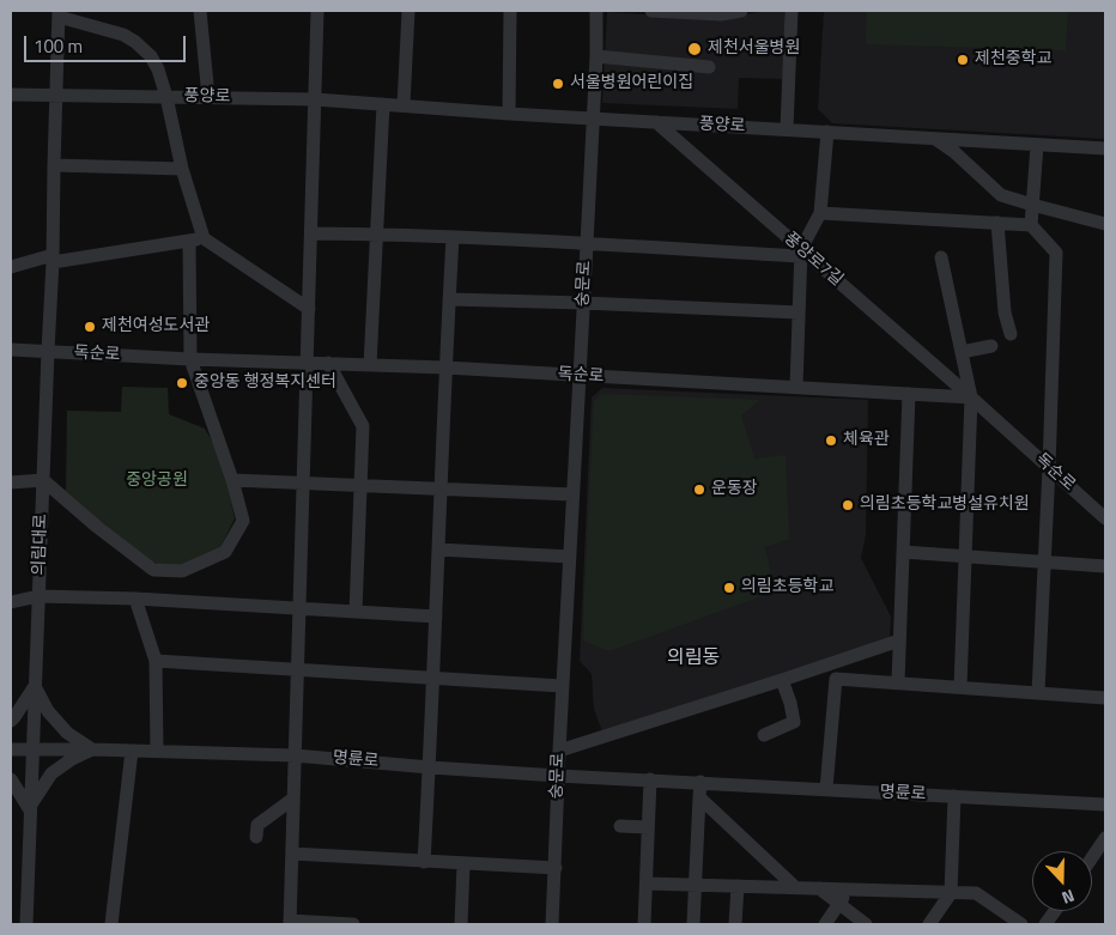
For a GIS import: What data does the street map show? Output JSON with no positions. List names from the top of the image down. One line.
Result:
{"streets":{"street":["풍양로","풍양로7길","숭문로","독순로","의림대로","명륜로"]},"crossings":[["풍양로","풍양로7길"],["풍양로","숭문로"],["풍양로","의림대로"],["풍양로7길","독순로"],["숭문로","독순로"],["숭문로","명륜로"],["독순로","의림대로"],["의림대로","명륜로"]],"districts":["의림동"],"parks":["중앙공원"],"places":["제천서울병원","제천중학교","서울병원어린이집","제천여성도서관","중앙동 행정복지센터","체육관","운동장","의림초등학교병설유치원","의림초등학교"],"scale_bar":"100 m","north":"bottom"}
